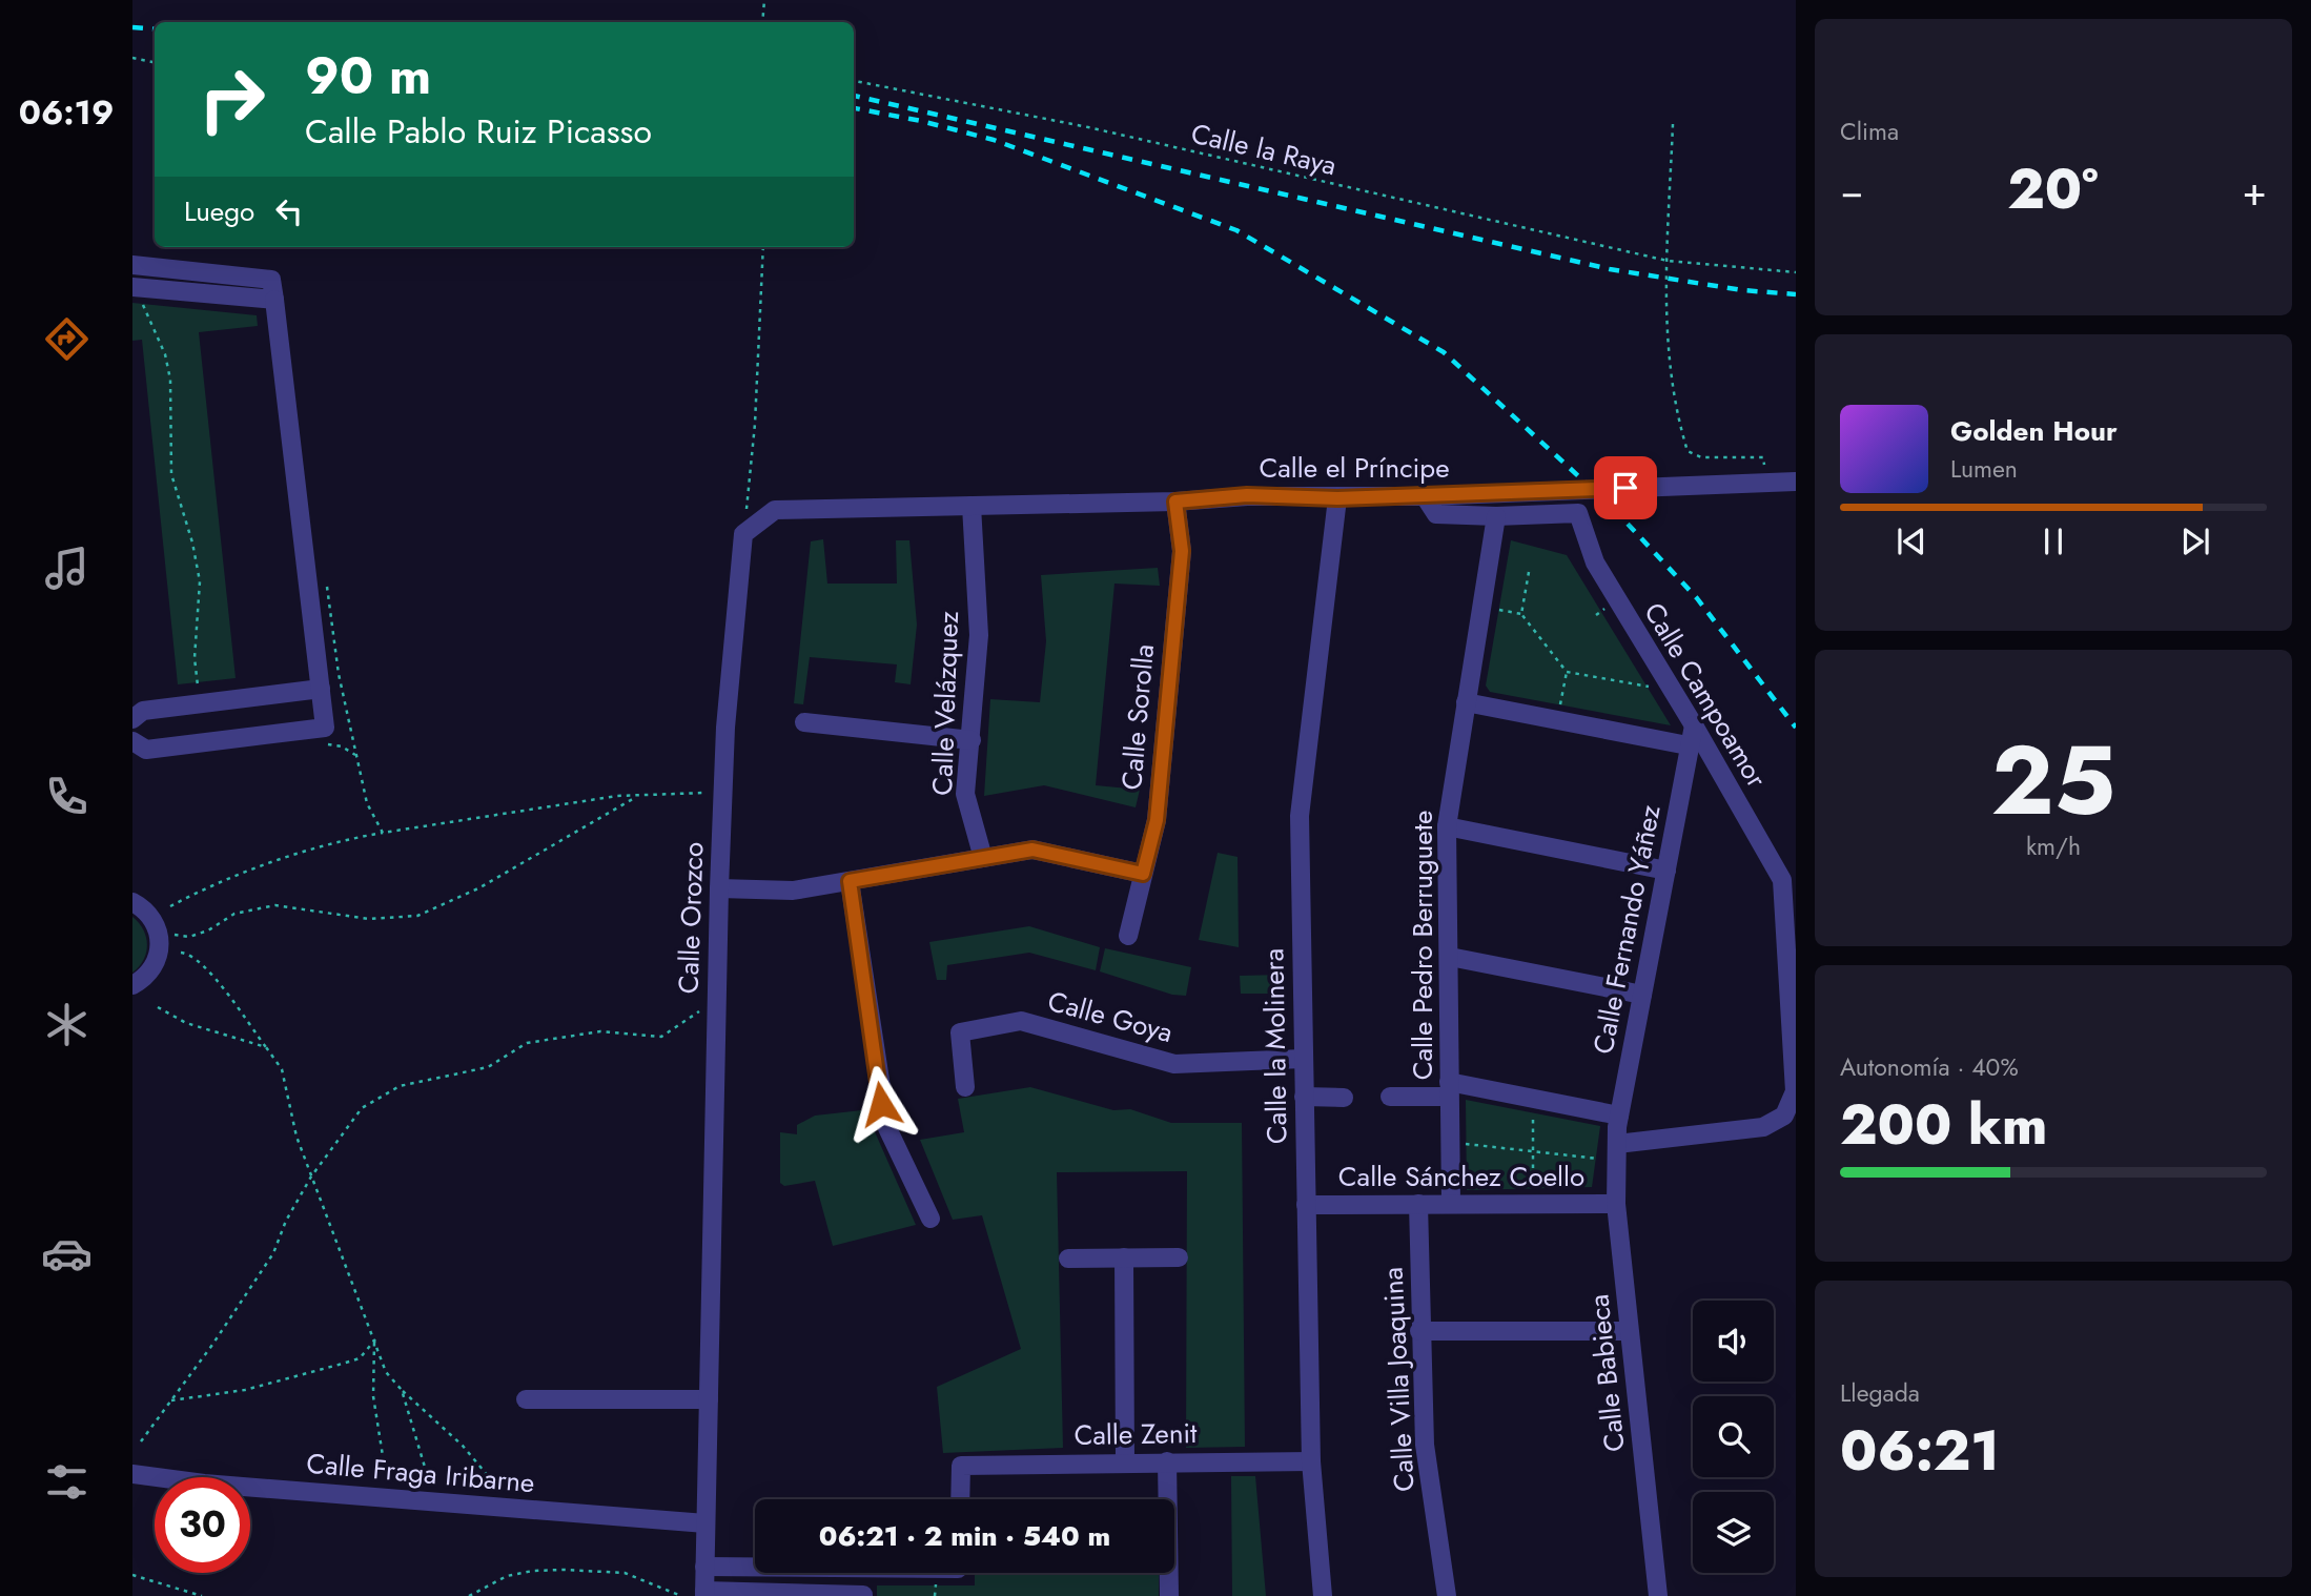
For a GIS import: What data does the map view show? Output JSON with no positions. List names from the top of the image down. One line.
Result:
{"streets":{"street":["Calle el Príncipe","Calle Campoamor","Calle Velázquez","Calle Sorolla","Calle Orozco","Calle Fernando Yáñez","Calle Pedro Berruguete","Calle Goya","Calle la Molinera","Calle Sánchez Coello","Calle Babieca","Calle Villa Joaquina","Calle Zenit","Calle Fraga Iribarne"],"path":["Calle la Raya"]},"crossings":[["Calle el Príncipe","Calle Campoamor"],["Calle el Príncipe","Calle Velázquez"],["Calle el Príncipe","Calle Sorolla"],["Calle el Príncipe","Calle Orozco"],["Calle el Príncipe","Calle la Molinera"],["Calle Campoamor","Calle Fernando Yáñez"],["Calle Campoamor","Calle Pedro Berruguete"],["Calle Campoamor","Calle Babieca"],["Calle Orozco","Calle Fraga Iribarne"],["Calle Fernando Yáñez","Calle Babieca"],["Calle Pedro Berruguete","Calle Sánchez Coello"],["Calle Goya","Calle la Molinera"],["Calle la Molinera","Calle Sánchez Coello"],["Calle la Molinera","Calle Zenit"],["Calle Sánchez Coello","Calle Babieca"],["Calle Sánchez Coello","Calle Villa Joaquina"]],"page":{"tabs":"06:19","tile":["Clima",["25","km/h"],["Autonomía · 40%","200 km"],["Llegada","06:21"]],"turn":["90 m","Calle Pablo Ruiz Picasso"],"heat":["−","20°","+"],"then":"Luego","song":["Golden Hour","Lumen"],"limit":"30","trip":"06:21 · 2 min · 540 m"}}
